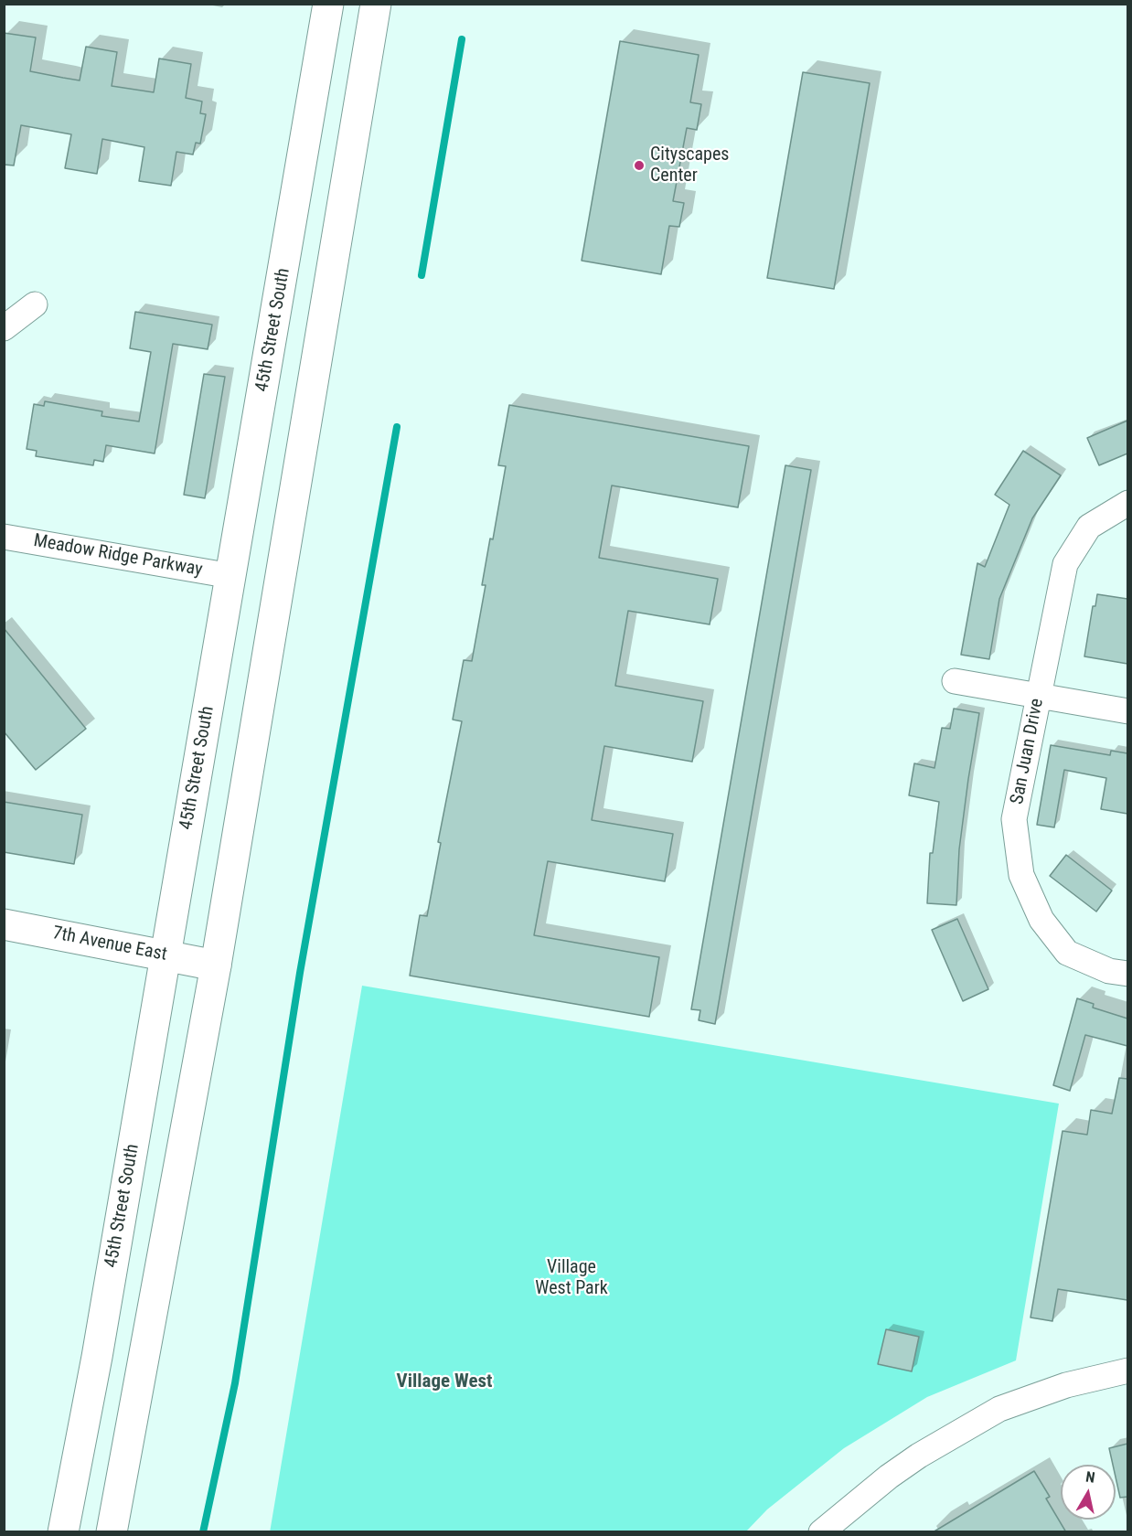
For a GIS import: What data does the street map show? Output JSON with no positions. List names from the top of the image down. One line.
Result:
{"streets":{"main road":["45th Street South","7th Avenue East"],"street":["Meadow Ridge Parkway","San Juan Drive"]},"crossings":[["45th Street South","Meadow Ridge Parkway"],["45th Street South","7th Avenue East"]],"districts":["Village West"],"parks":["Village West Park"],"places":["Cityscapes Center"],"north":"top"}
